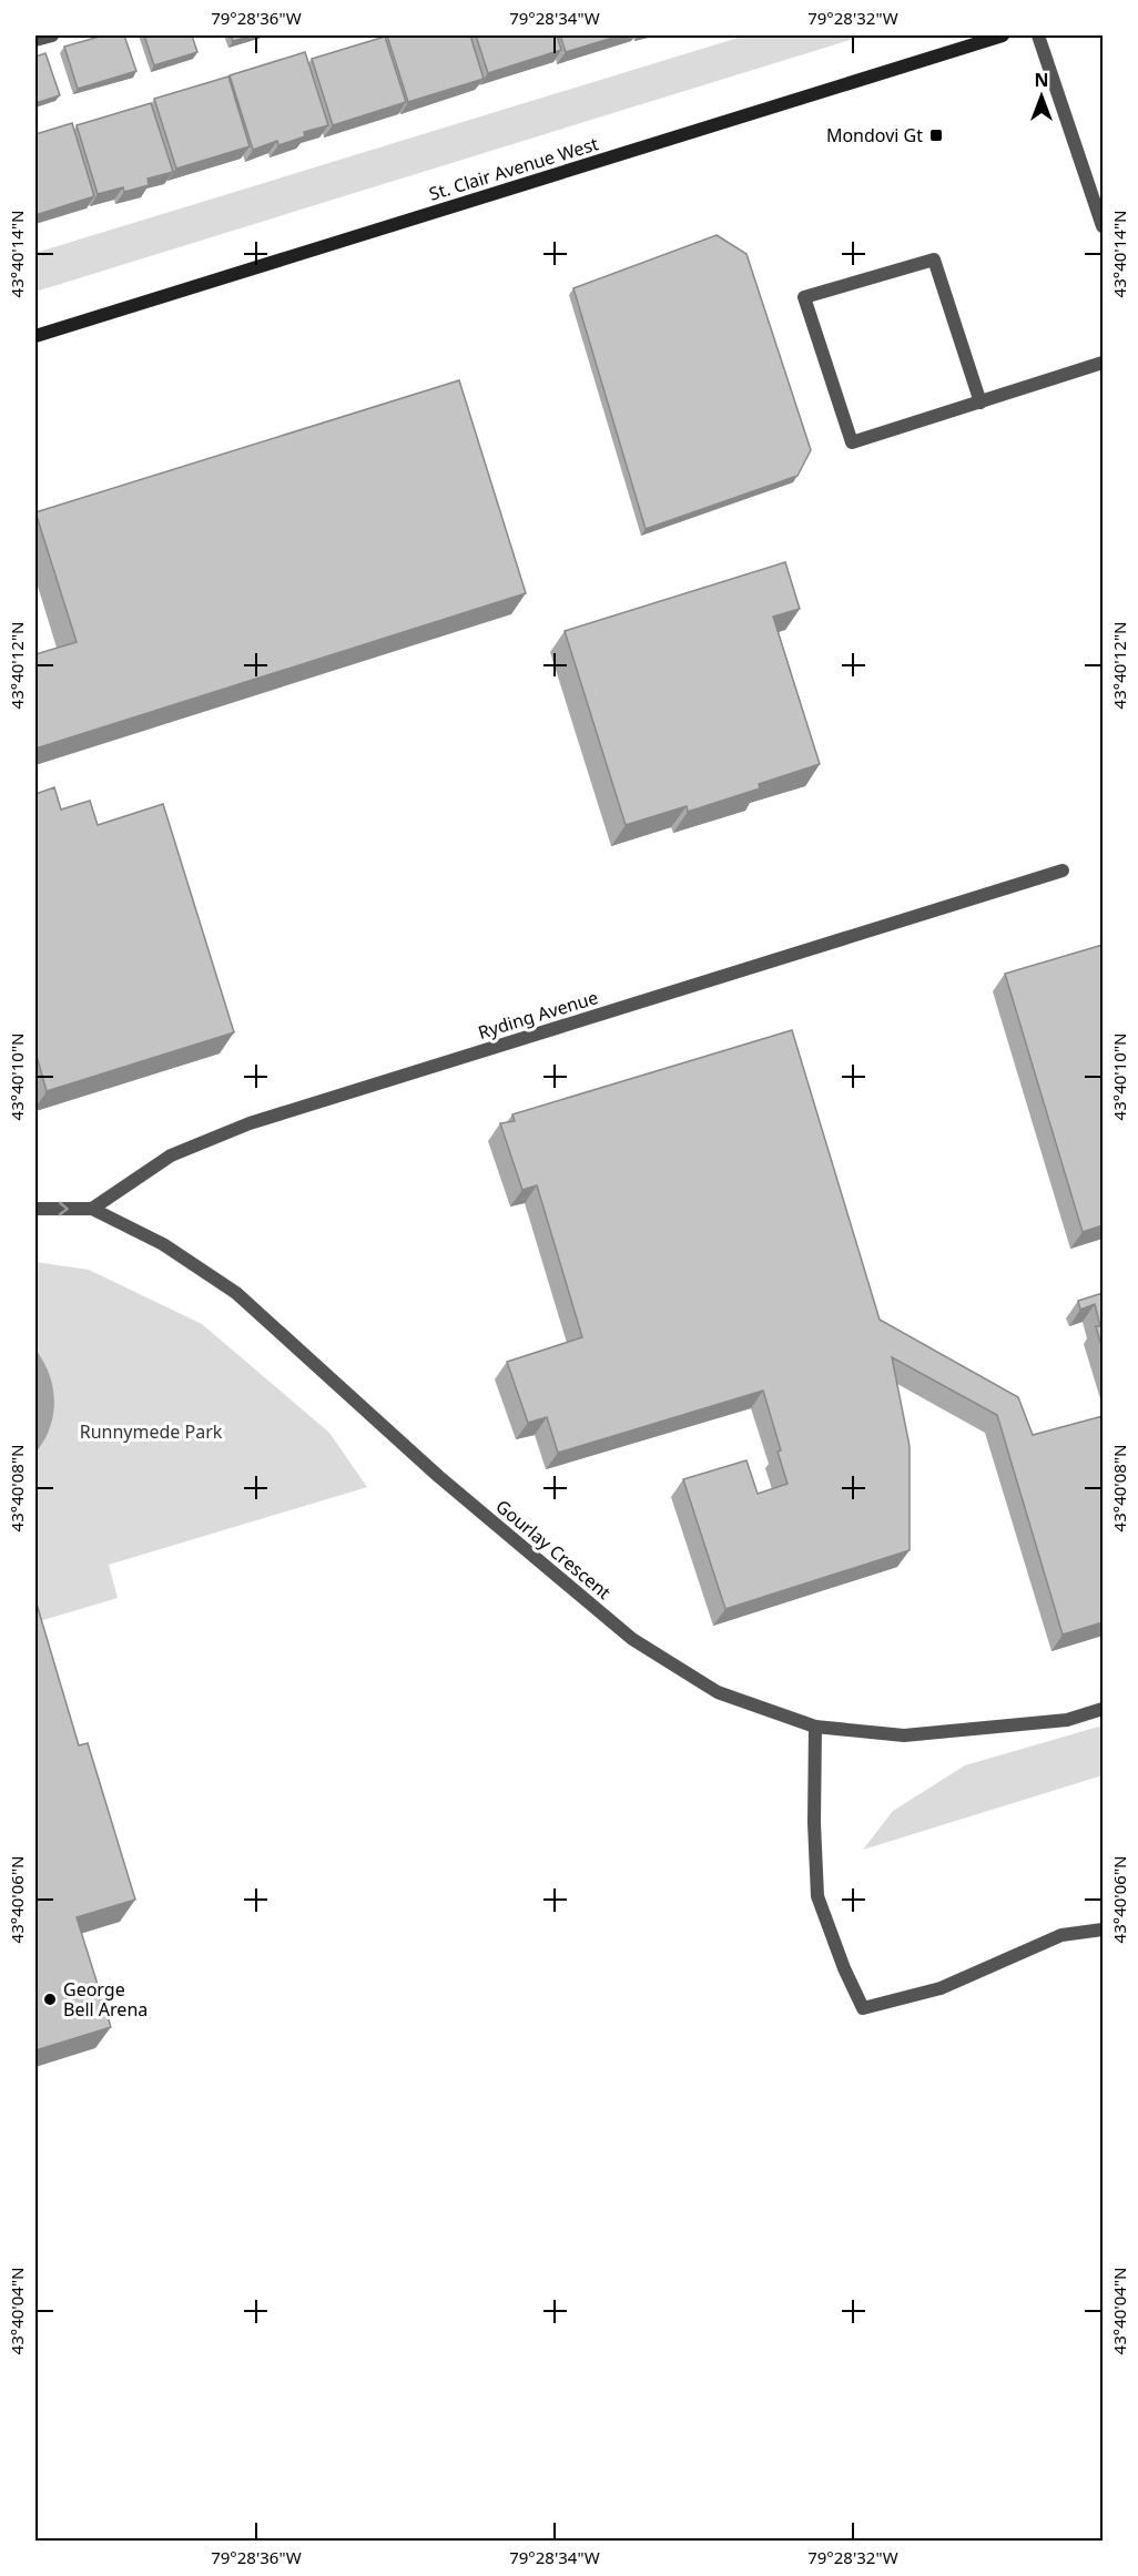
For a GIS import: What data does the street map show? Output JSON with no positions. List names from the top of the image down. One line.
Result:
{"streets":{"main road":["St. Clair Avenue West"],"street":["Ryding Avenue","Gourlay Crescent"]},"crossings":[["Ryding Avenue","Gourlay Crescent"]],"parks":["Runnymede Park"],"places":{"transit":["Mondovi Gt"],"other":["George Bell Arena"]},"north":"top","coordinates":["79°28'36\"W","79°28'34\"W","79°28'32\"W","43°40'14\"N","43°40'12\"N","43°40'10\"N","43°40'08\"N","43°40'06\"N","43°40'04\"N"]}
